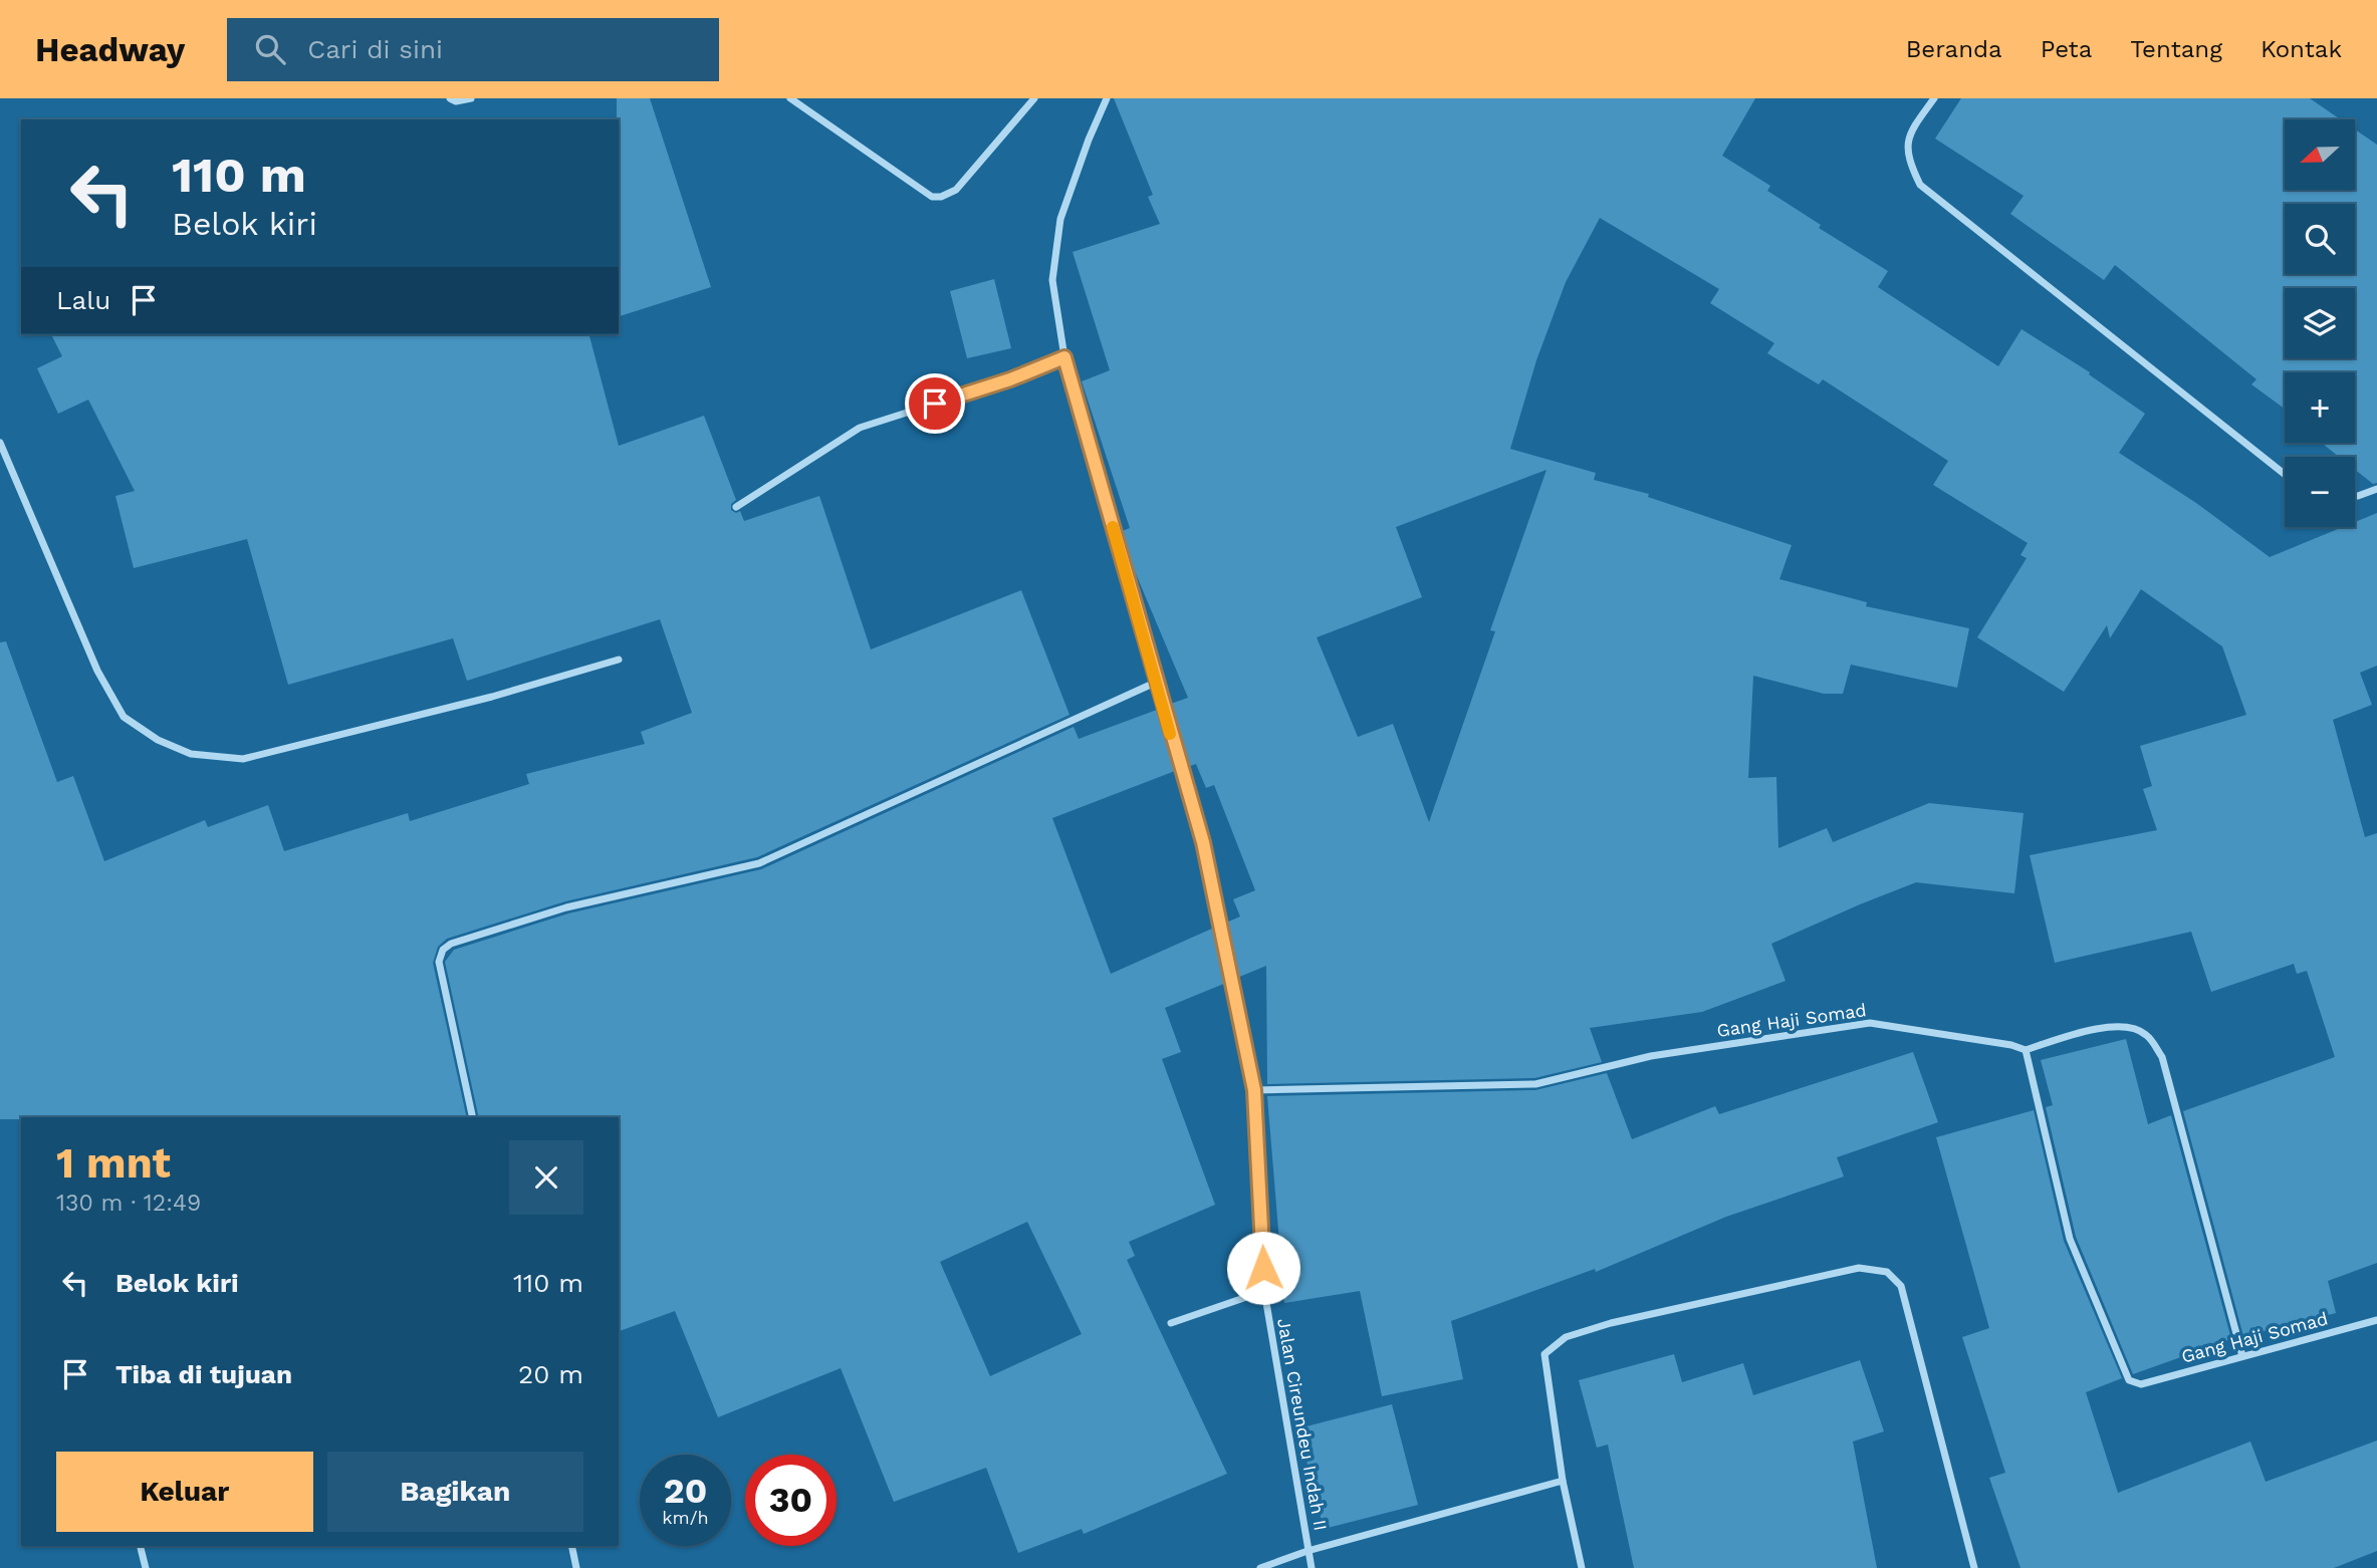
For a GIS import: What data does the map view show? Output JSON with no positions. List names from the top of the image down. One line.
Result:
{"streets":{"street":["Gang Haji Somad","Jalan Cireundeu Indah II"]},"crossings":[["Gang Haji Somad","Jalan Cireundeu Indah II"]],"north":"left","page":{"header":"Headway","search":"Cari di sini","nav":["Beranda","Peta","Tentang","Kontak"],"map_buttons":["+","−"],"turn":["110 m","Belok kiri"],"then":"Lalu","heading":["1 mnt","130 m · 12:49"],"list":[{"name":"Belok kiri","value":"110 m"},{"name":"Tiba di tujuan","value":"20 m"}],"buttons":["Keluar","Bagikan"],"speed":"20 km/h","limit":"30"}}
